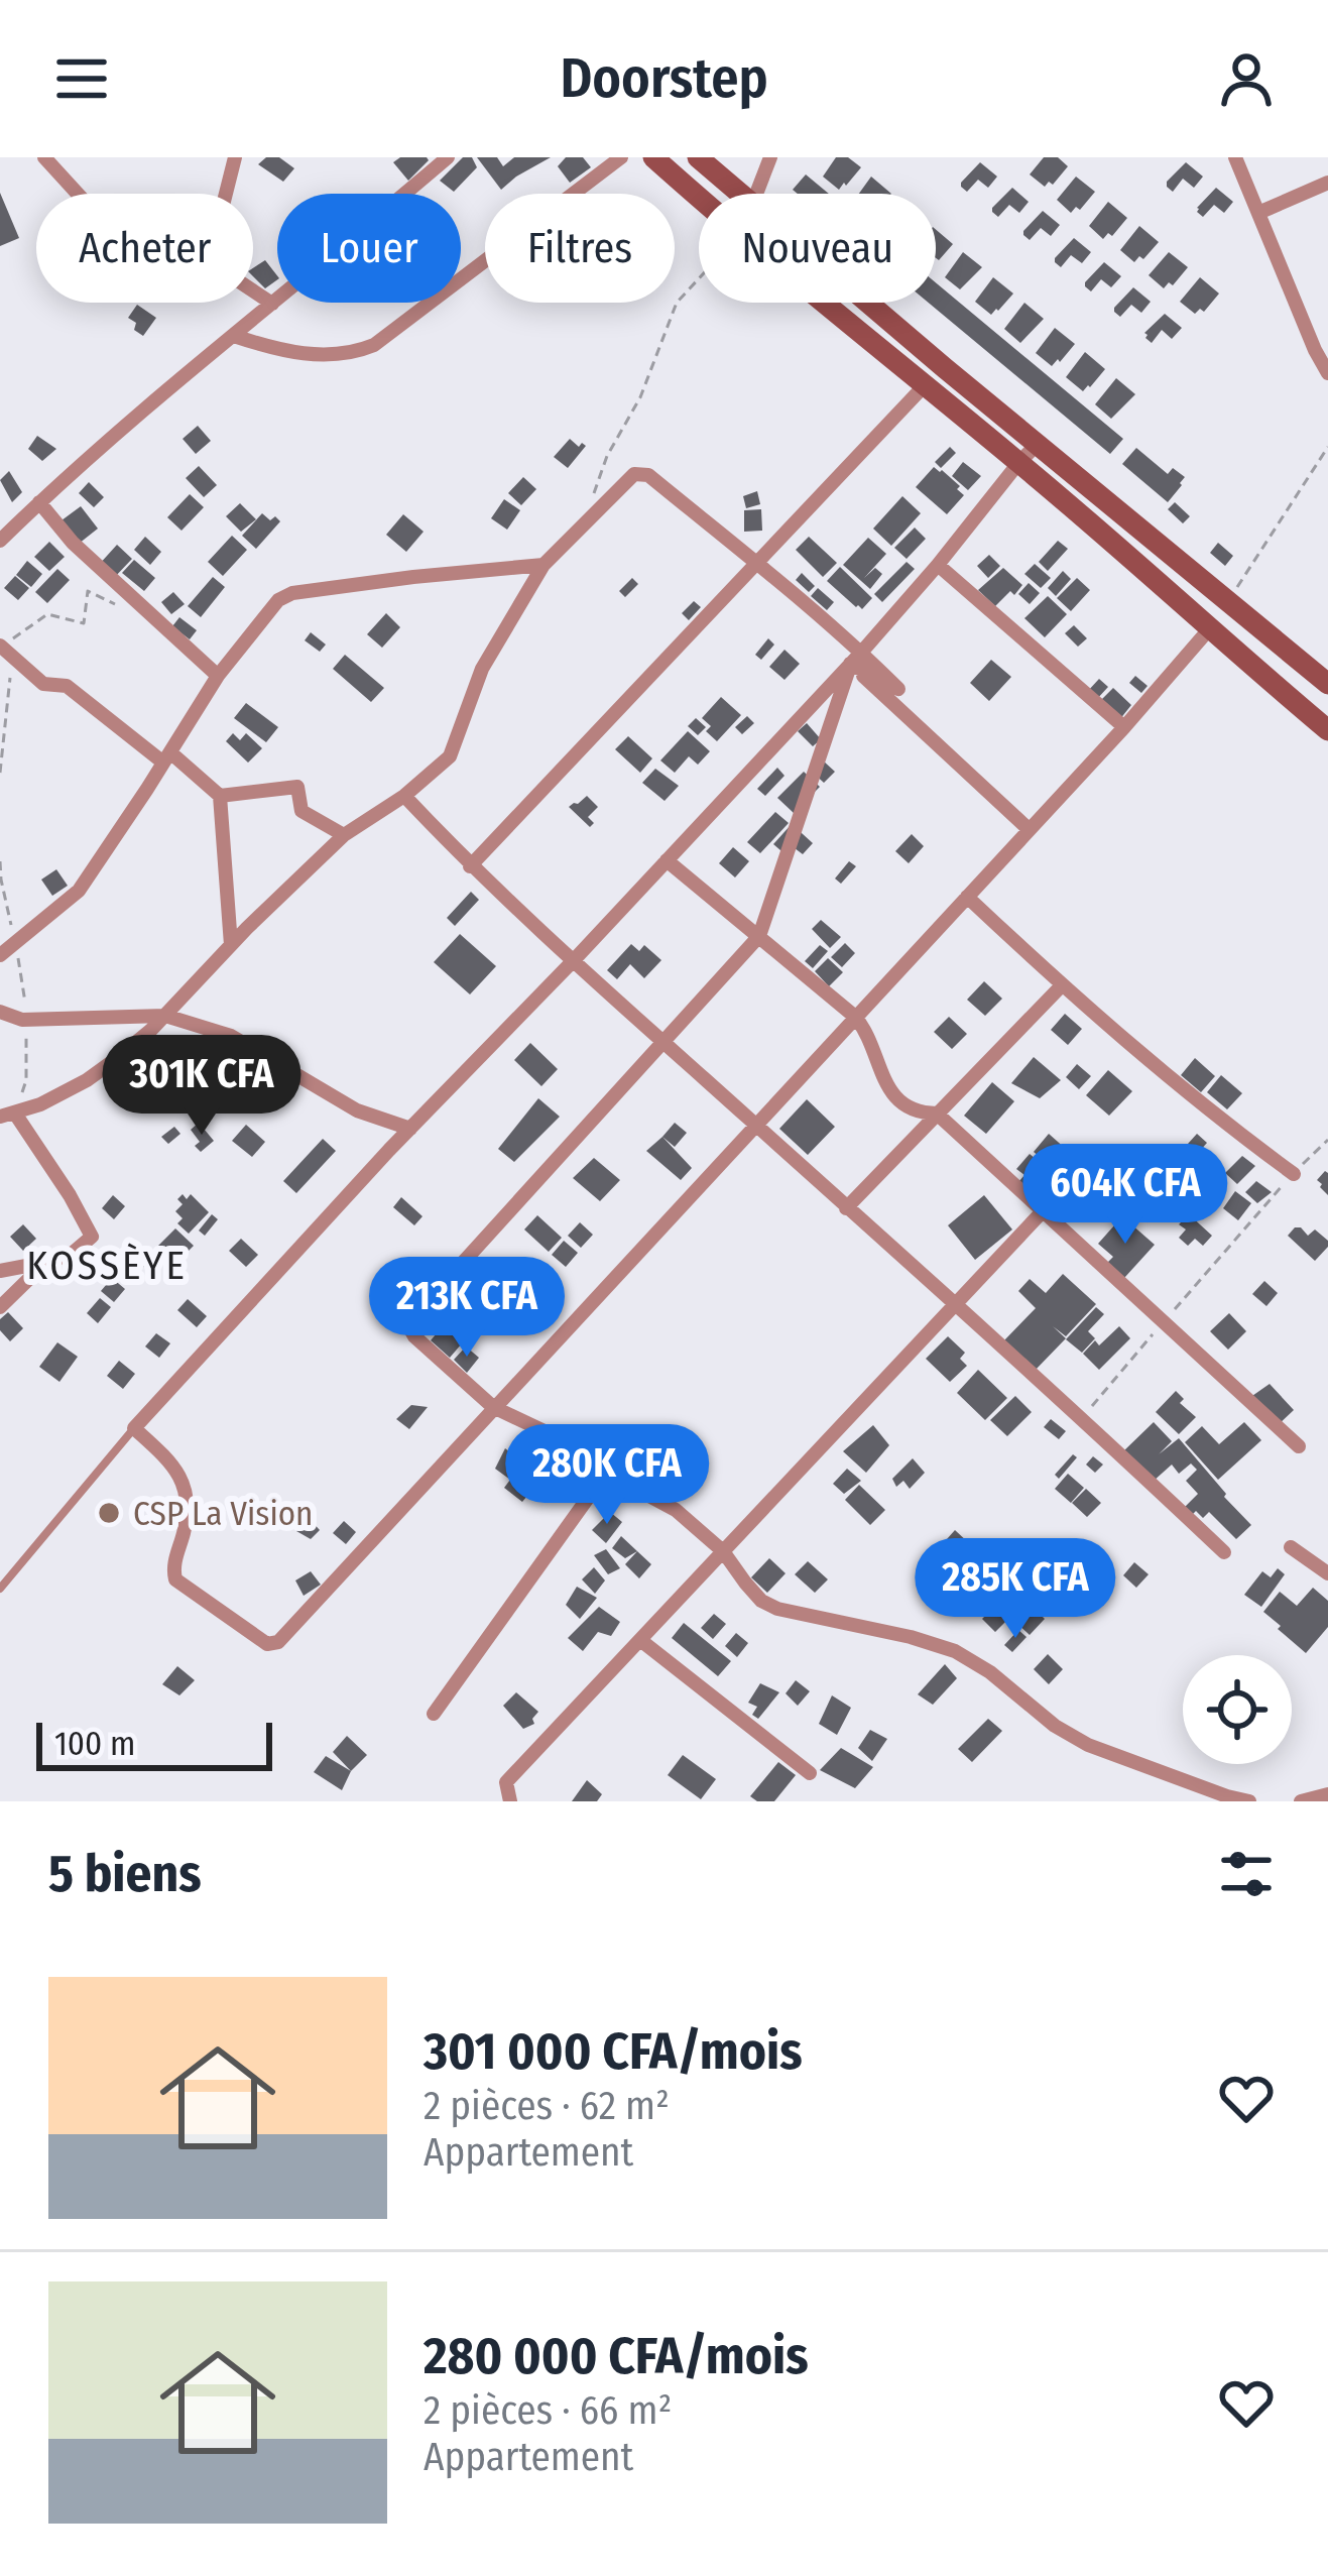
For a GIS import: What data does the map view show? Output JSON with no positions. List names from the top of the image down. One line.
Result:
{"districts":["KOSSÈYE"],"places":["CSP La Vision"],"scale_bar":"100 m","page":{"header":"Doorstep","chip":["Acheter","Louer","Filtres","Nouveau"],"price":["301K CFA","604K CFA","213K CFA","280K CFA","285K CFA"],"scale":"100 m","heading":"5 biens","list":[{"name":"301 000 CFA/mois","note":"2 pièces · 62 m² · Appartement"},{"name":"280 000 CFA/mois","note":"2 pièces · 66 m² · Appartement"}]}}
